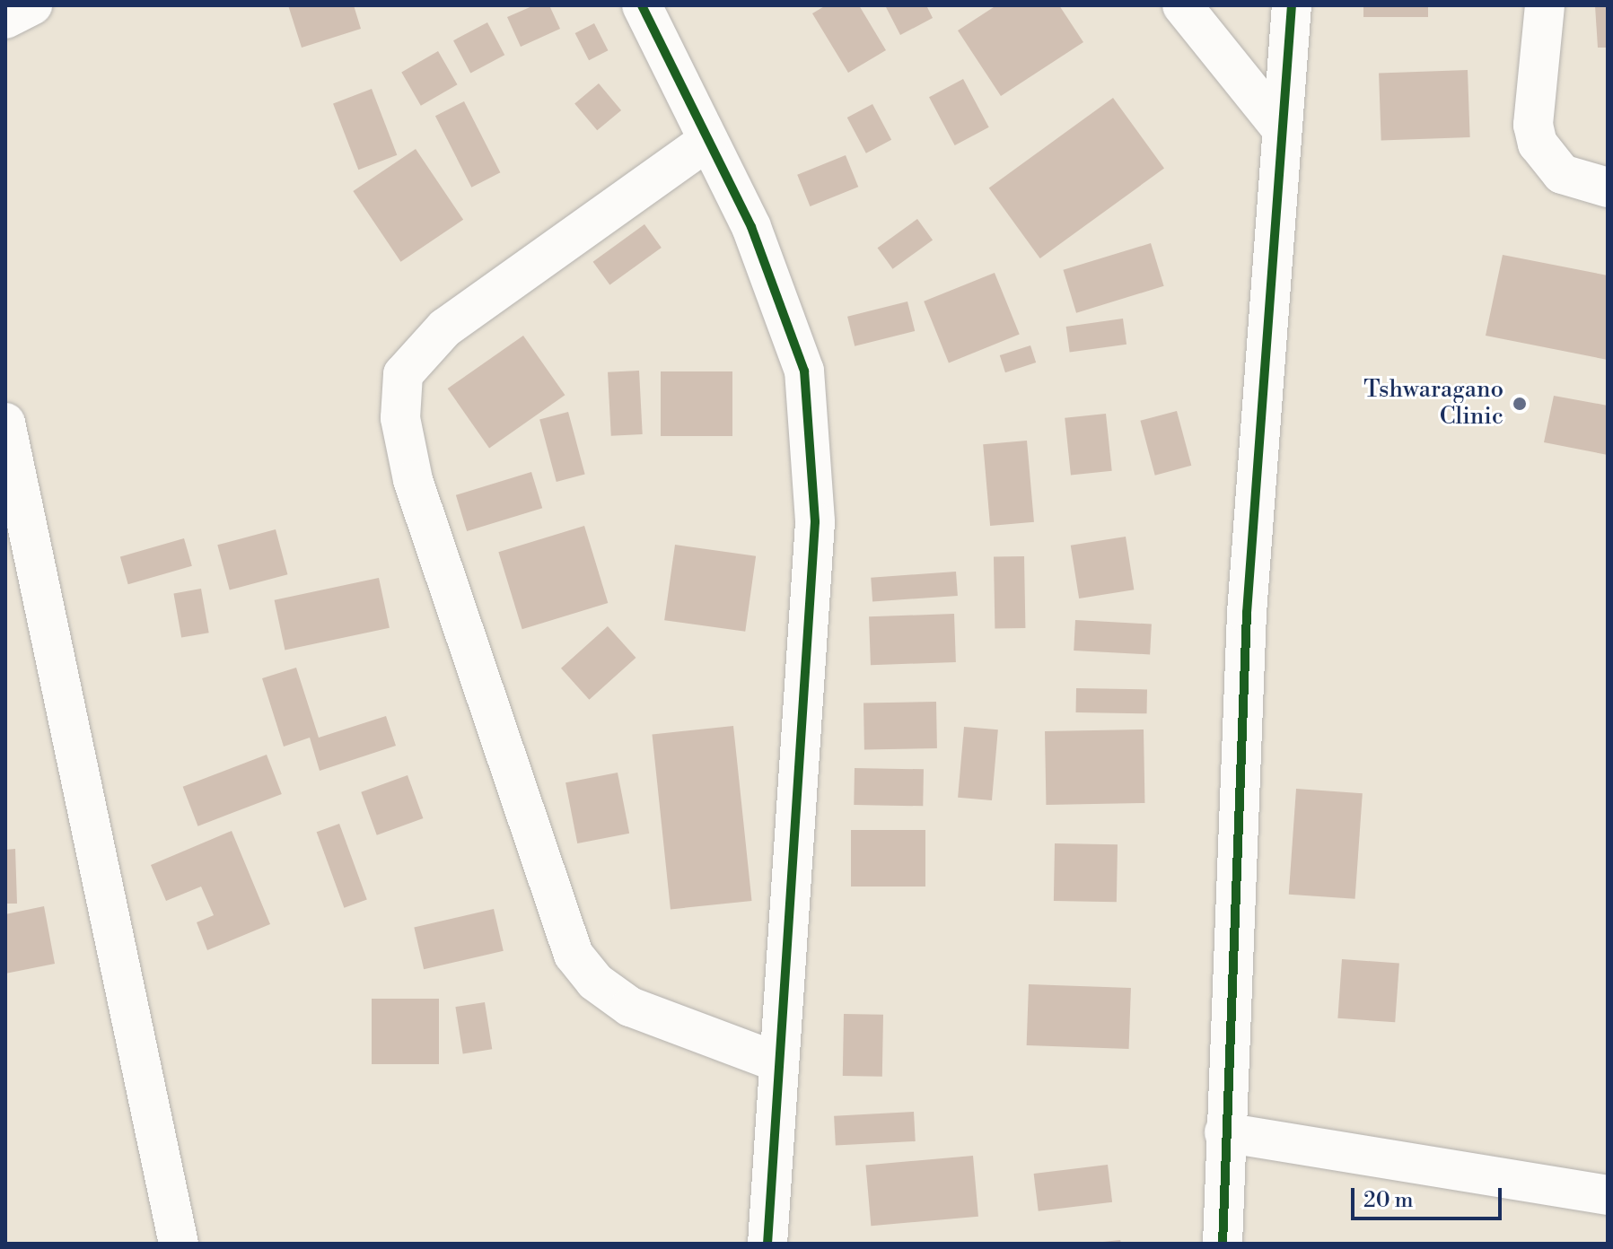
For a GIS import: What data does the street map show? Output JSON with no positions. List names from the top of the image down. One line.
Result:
{"places":["Tshwaragano Clinic"],"scale_bar":"20 m"}
